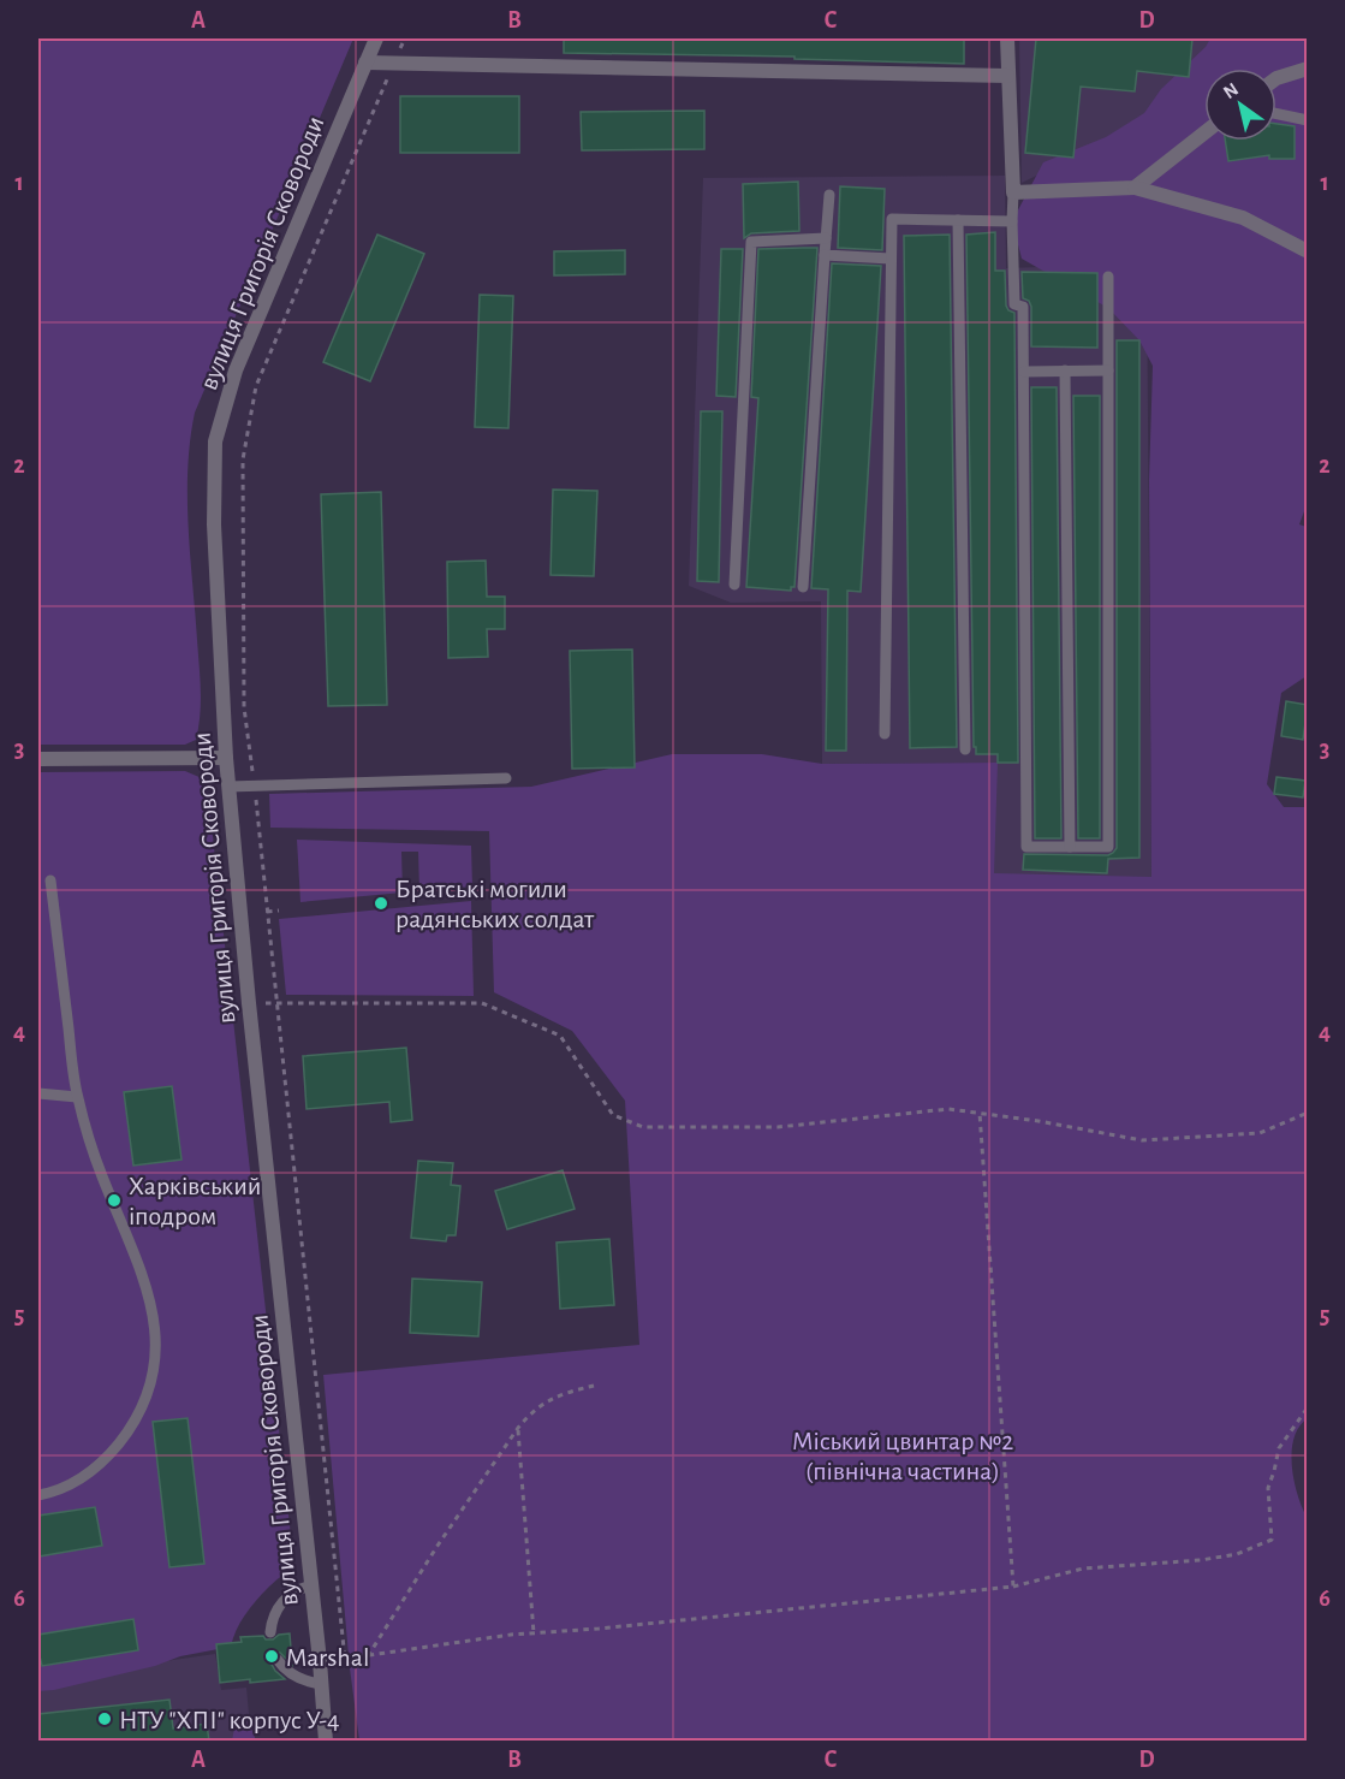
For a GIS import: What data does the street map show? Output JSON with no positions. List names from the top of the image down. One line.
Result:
{"streets":{"street":["вулиця Григорія Сковороди"]},"parks":["Міський цвинтар №2 (північна частина)"],"places":["Братські могили радянських солдат","Харківський іподром","Marshal","НТУ \"ХПІ\" корпус У-4"],"north":"top left","grid":{"columns":["A","B","C","D"],"rows":["1","2","3","4","5","6"]}}
